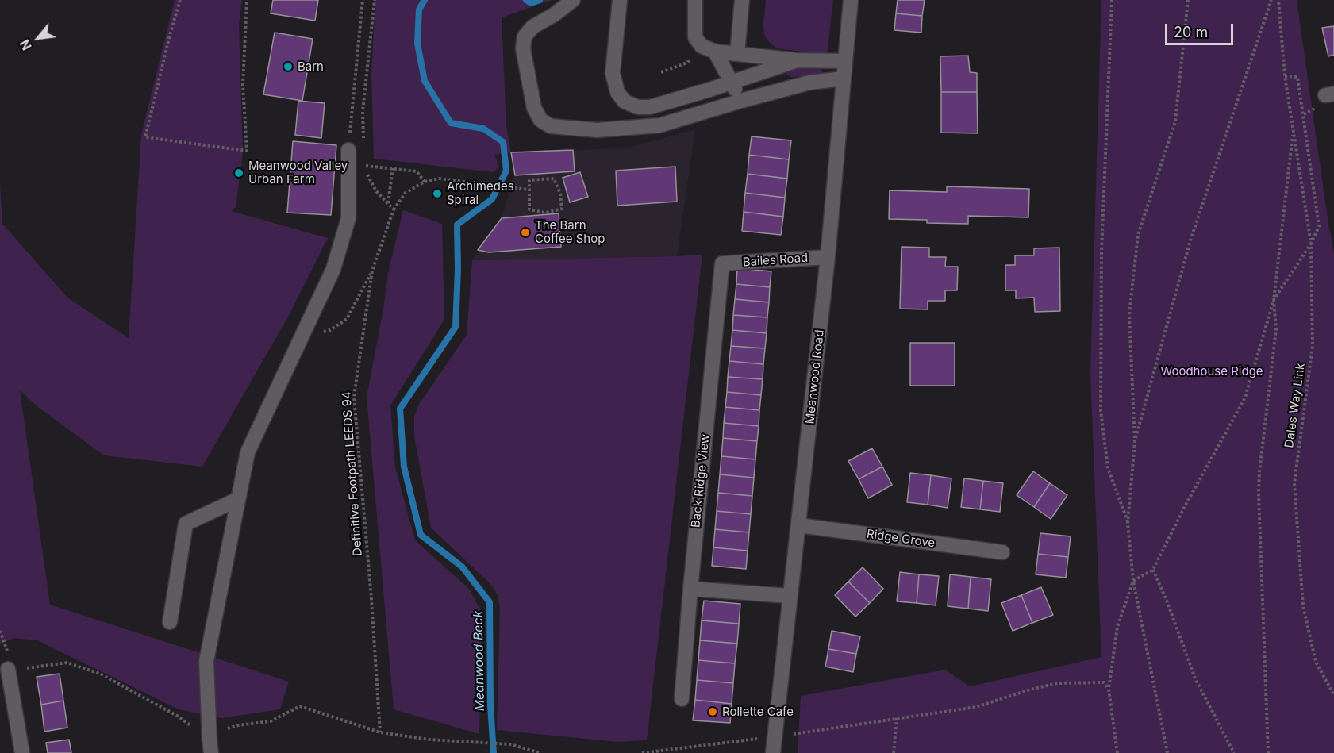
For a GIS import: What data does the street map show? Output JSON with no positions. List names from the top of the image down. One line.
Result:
{"streets":{"street":["Bailes Road","Meanwood Road","Back Ridge View","Ridge Grove"],"path":["Dales Way Link","Definitive Footpath LEEDS 94"]},"crossings":[["Bailes Road","Meanwood Road"],["Bailes Road","Back Ridge View"],["Meanwood Road","Ridge Grove"]],"water":["Meanwood Beck"],"parks":["Woodhouse Ridge"],"places":["Barn","Meanwood Valley Urban Farm","Archimedes Spiral","The Barn Coffee Shop","Rollette Cafe"],"scale_bar":"20 m","north":"bottom left"}
